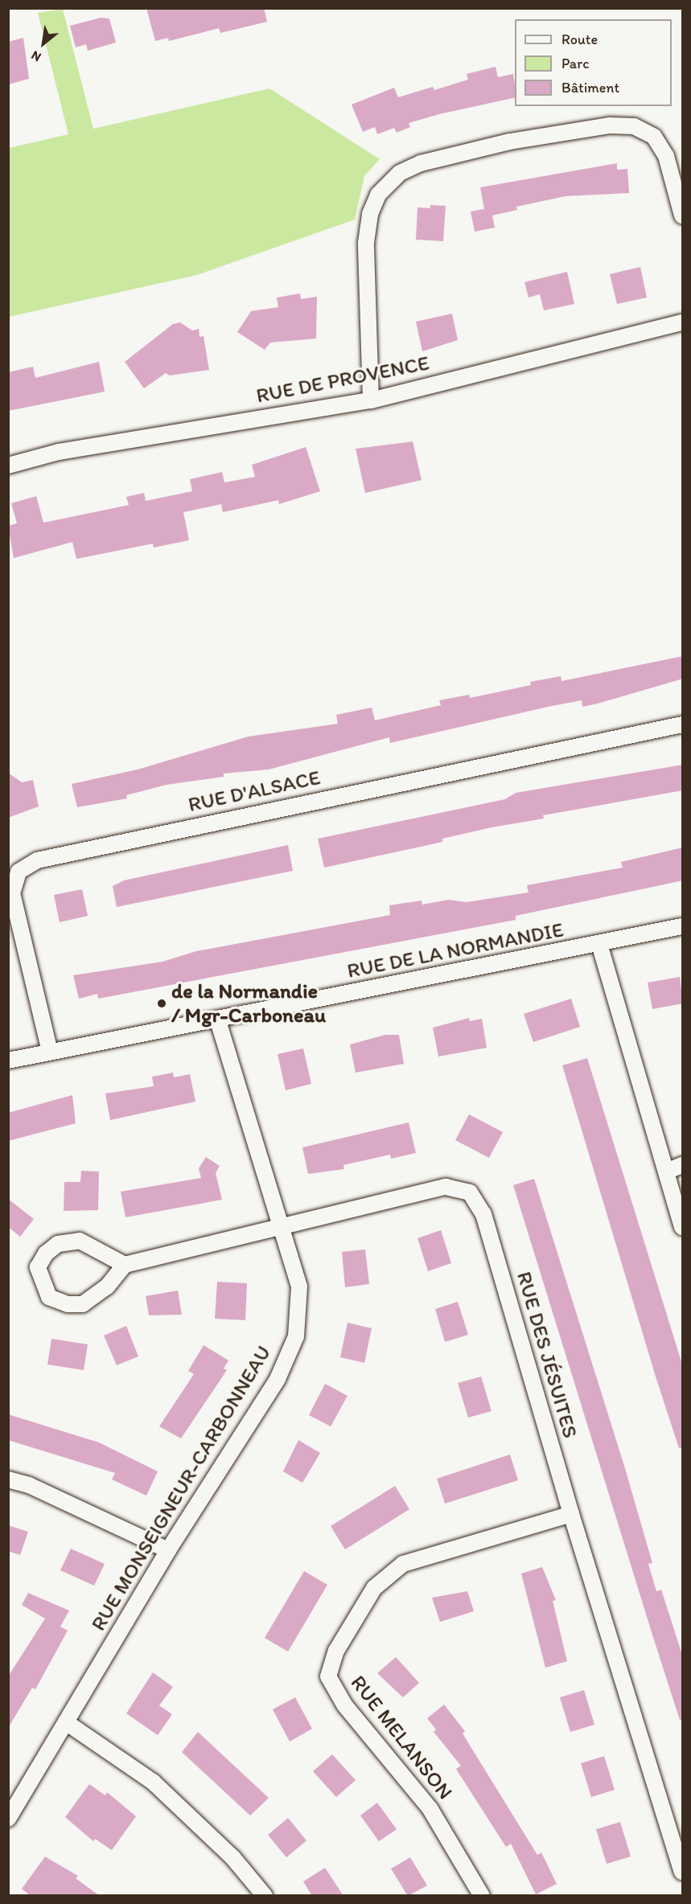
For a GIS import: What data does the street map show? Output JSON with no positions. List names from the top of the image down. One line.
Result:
{"streets":{"street":["RUE DE PROVENCE","RUE D'ALSACE","RUE DE LA NORMANDIE","RUE DES JÉSUITES","RUE MONSEIGNEUR-CARBONNEAU","RUE MELANSON"]},"crossings":[["RUE D'ALSACE","RUE DE LA NORMANDIE"],["RUE DE LA NORMANDIE","RUE MONSEIGNEUR-CARBONNEAU"],["RUE DES JÉSUITES","RUE MONSEIGNEUR-CARBONNEAU"],["RUE DES JÉSUITES","RUE MELANSON"]],"places":["de la Normandie / Mgr-Carboneau"],"legend":["Route","Parc","Bâtiment"],"north":"bottom left"}
